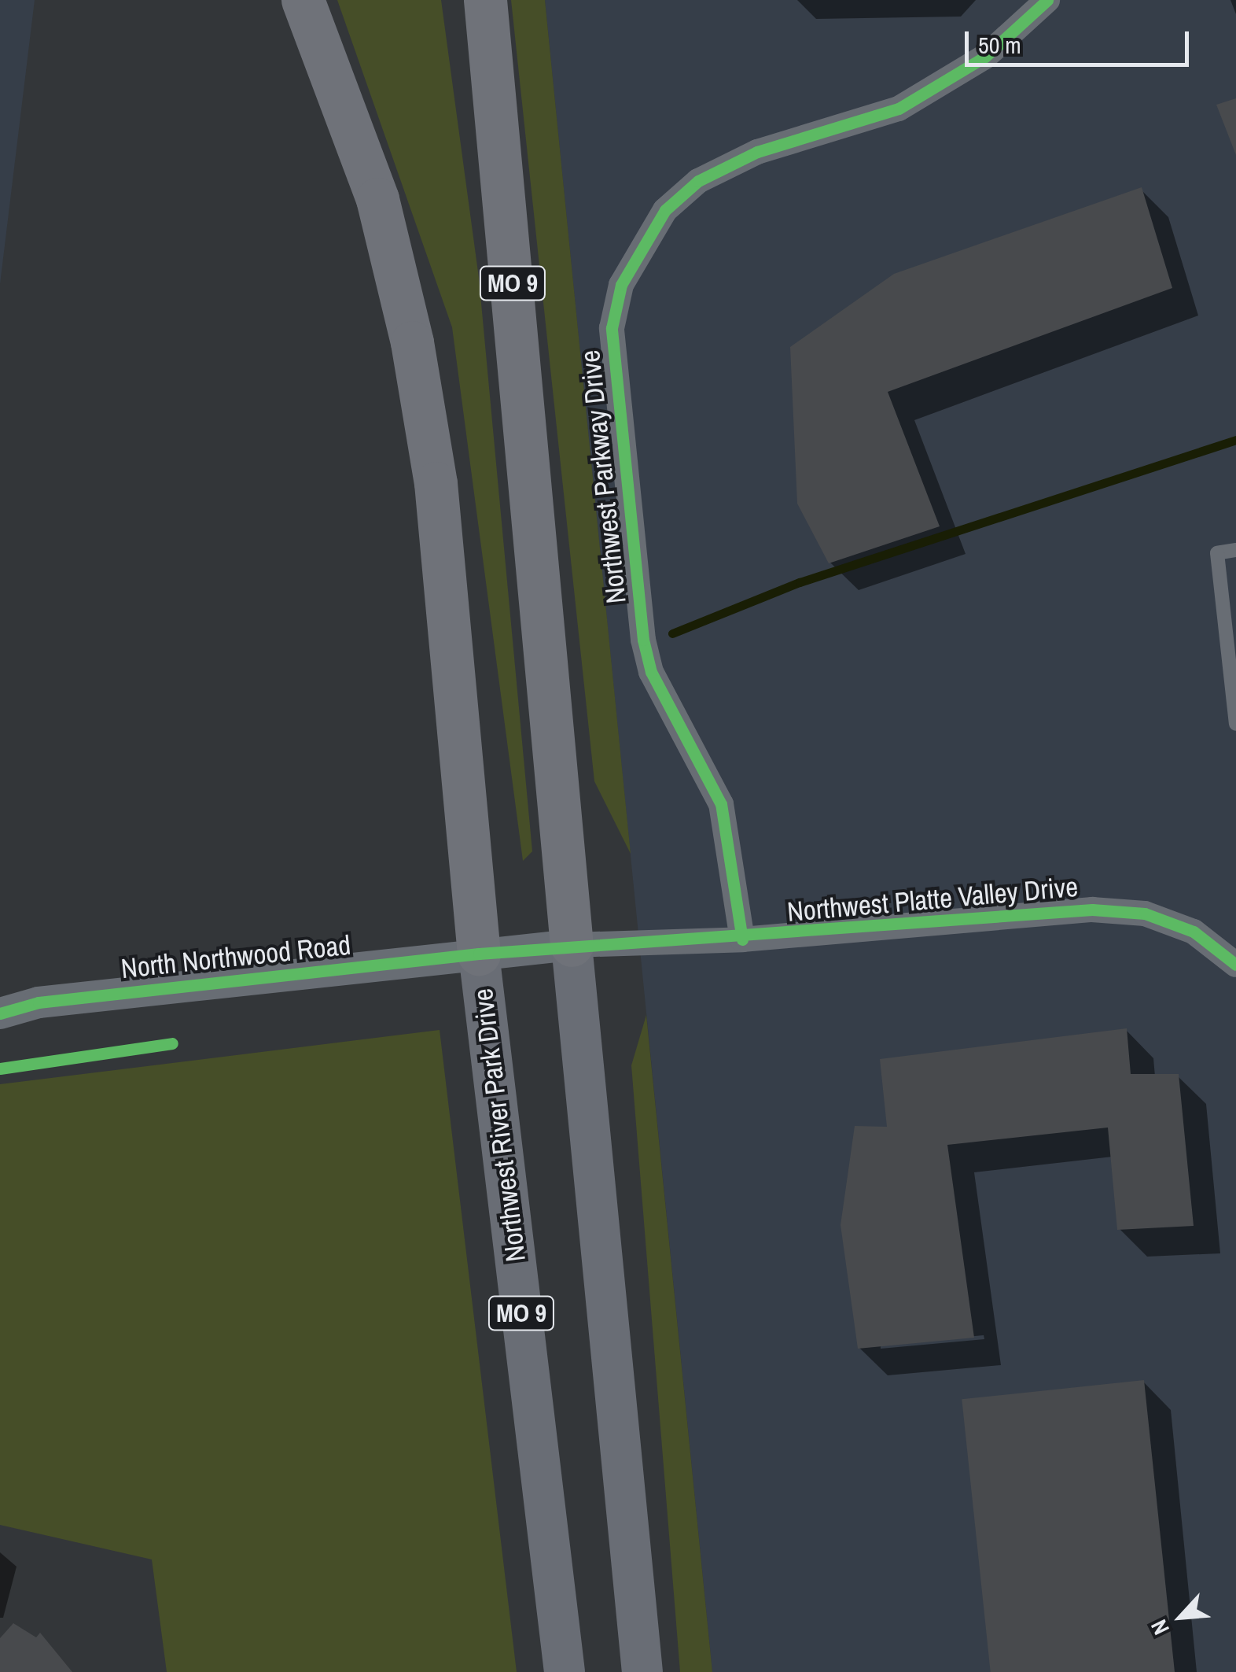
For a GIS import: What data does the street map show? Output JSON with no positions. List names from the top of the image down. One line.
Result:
{"streets":{"highway":["MO 9","Northwest River Park Drive"],"street":["Northwest Parkway Drive","Northwest Platte Valley Drive","North Northwood Road"]},"crossings":[["MO 9","Northwest Platte Valley Drive"],["MO 9","North Northwood Road"],["Northwest Parkway Drive","Northwest Platte Valley Drive"],["Northwest Platte Valley Drive","North Northwood Road"],["North Northwood Road","Northwest River Park Drive"]],"scale_bar":"50 m","north":"bottom left"}
